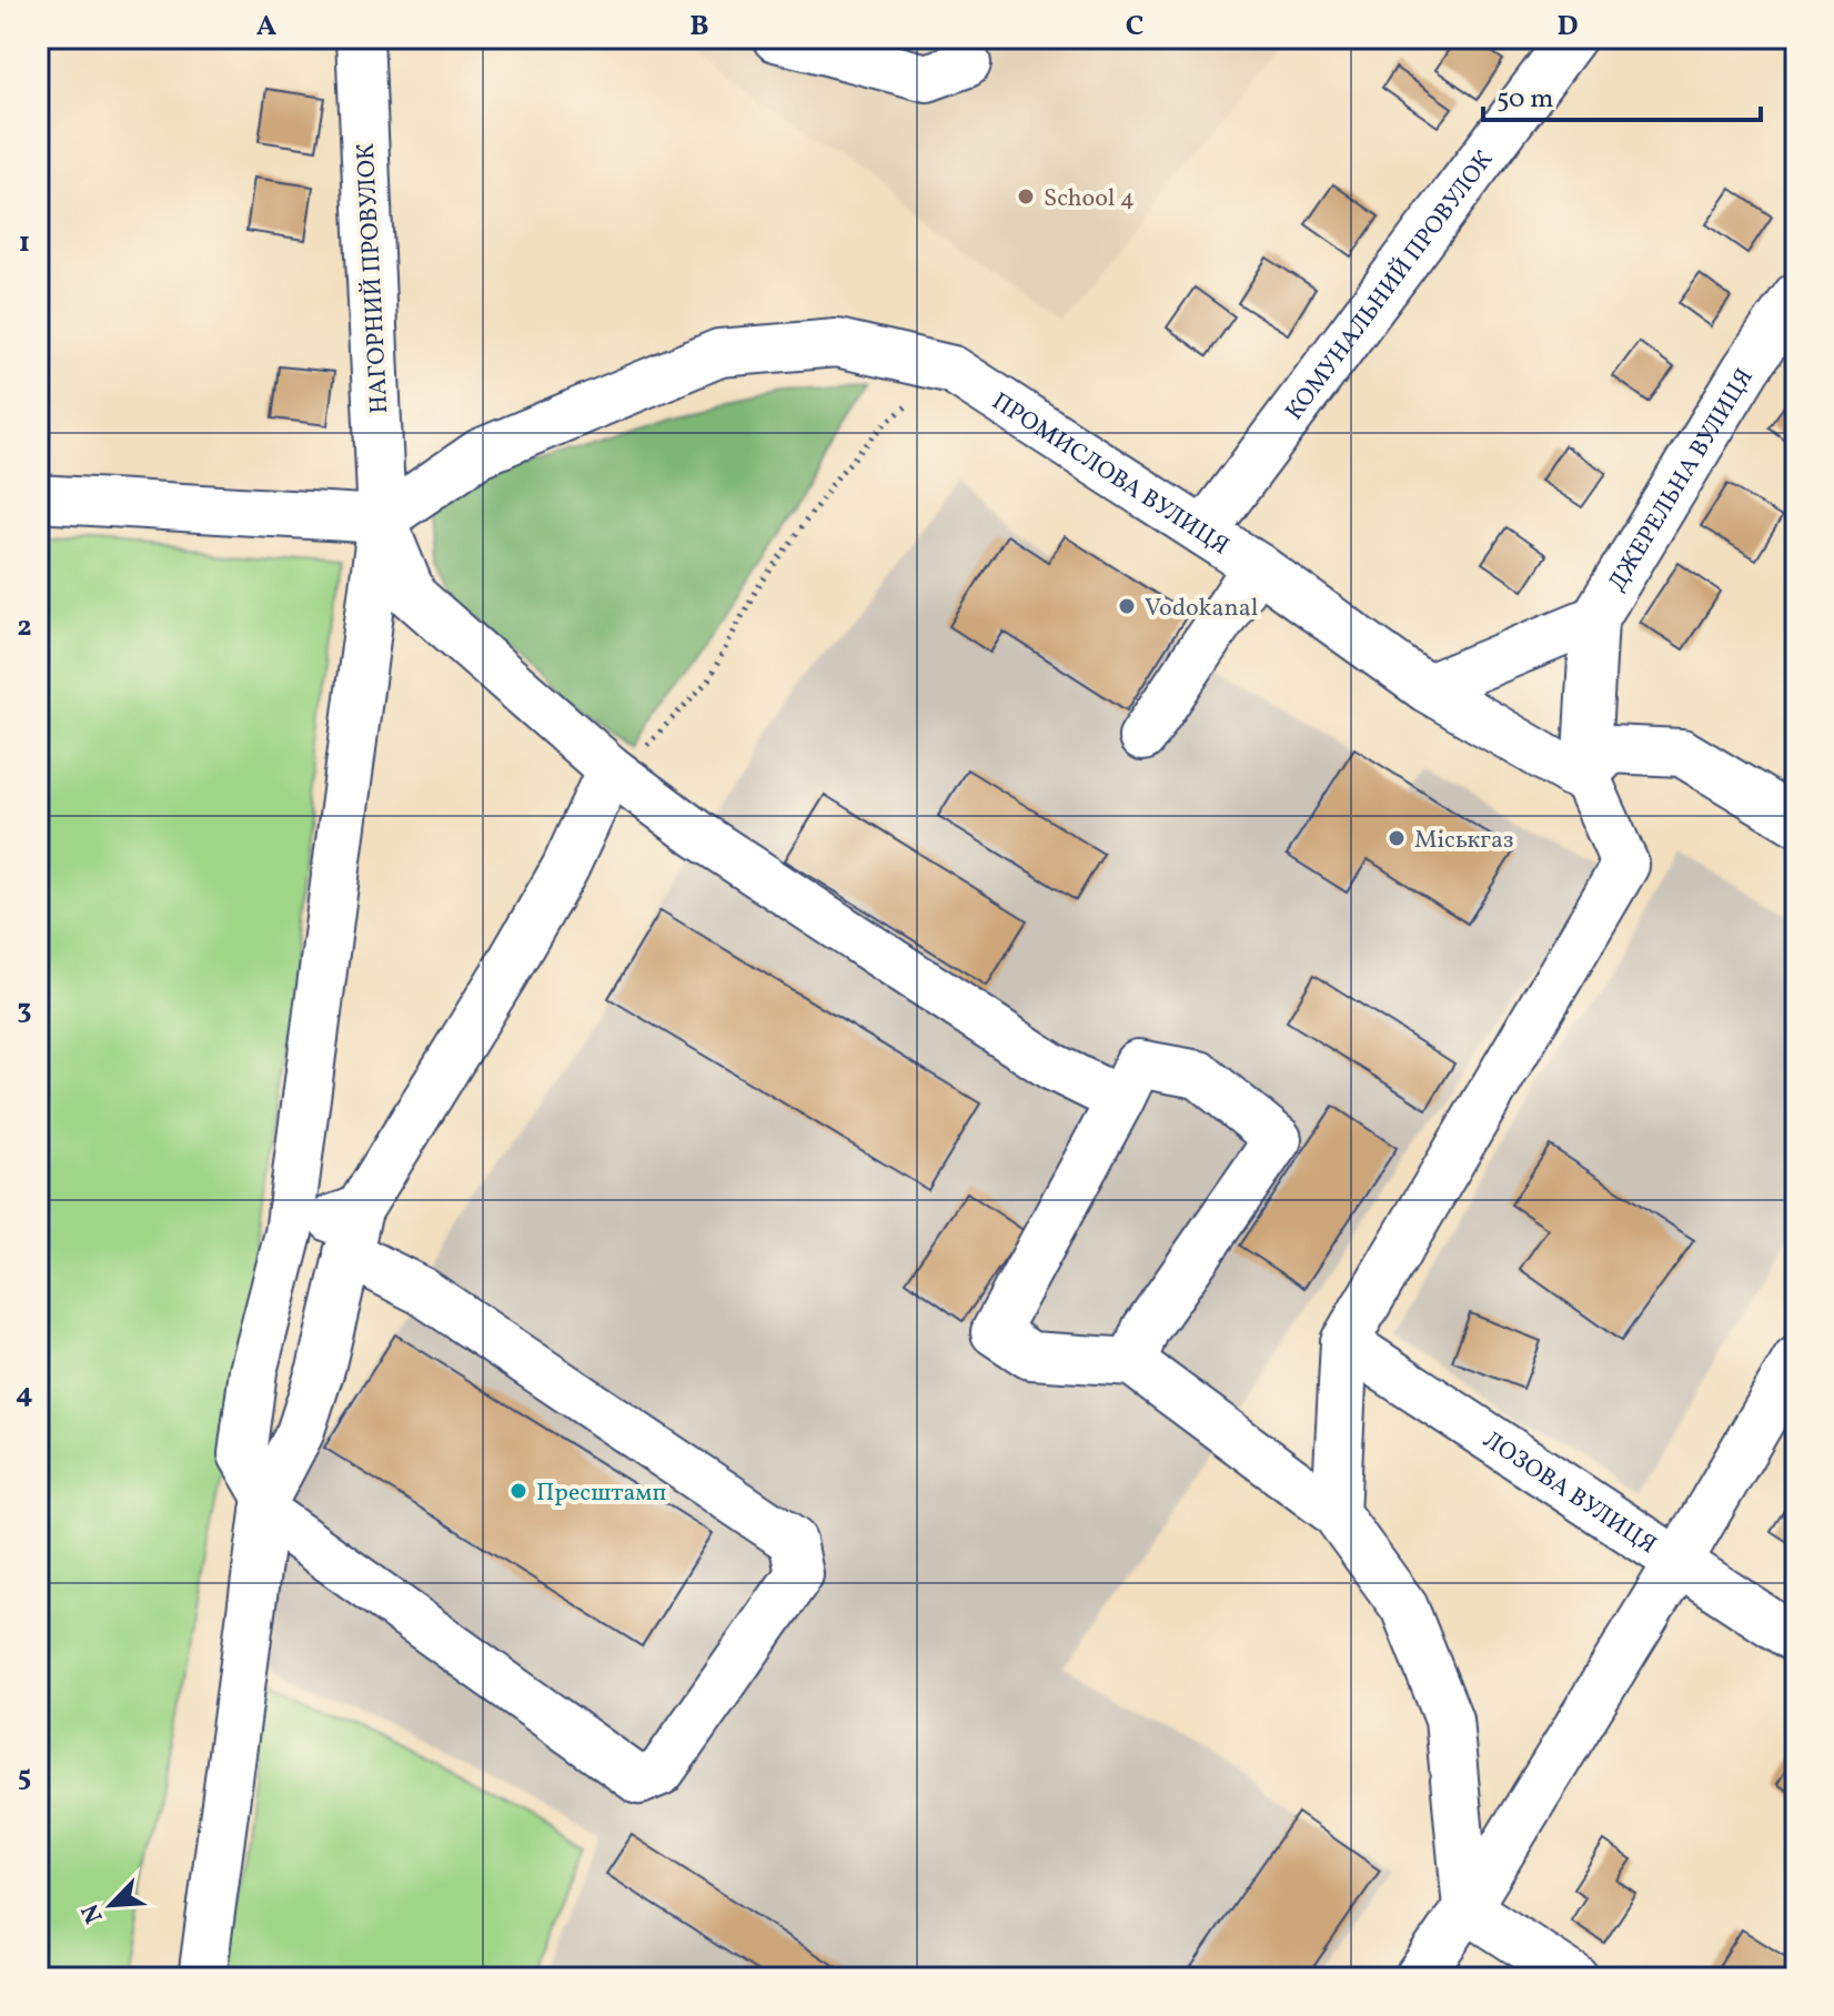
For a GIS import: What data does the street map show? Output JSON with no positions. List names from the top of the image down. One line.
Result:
{"streets":{"street":["НАГОРНИЙ ПРОВУЛОК","КОМУНАЛЬНИЙ ПРОВУЛОК","ПРОМИСЛОВА ВУЛИЦЯ","ДЖЕРЕЛЬНА ВУЛИЦЯ","ЛОЗОВА ВУЛИЦЯ"]},"crossings":[["НАГОРНИЙ ПРОВУЛОК","ПРОМИСЛОВА ВУЛИЦЯ"],["КОМУНАЛЬНИЙ ПРОВУЛОК","ПРОМИСЛОВА ВУЛИЦЯ"]],"places":["School 4","Vodokanal","Міськгаз","Пресштамп"],"scale_bar":"50 m","north":"bottom left","grid":{"columns":["A","B","C","D"],"rows":["1","2","3","4","5"]}}
